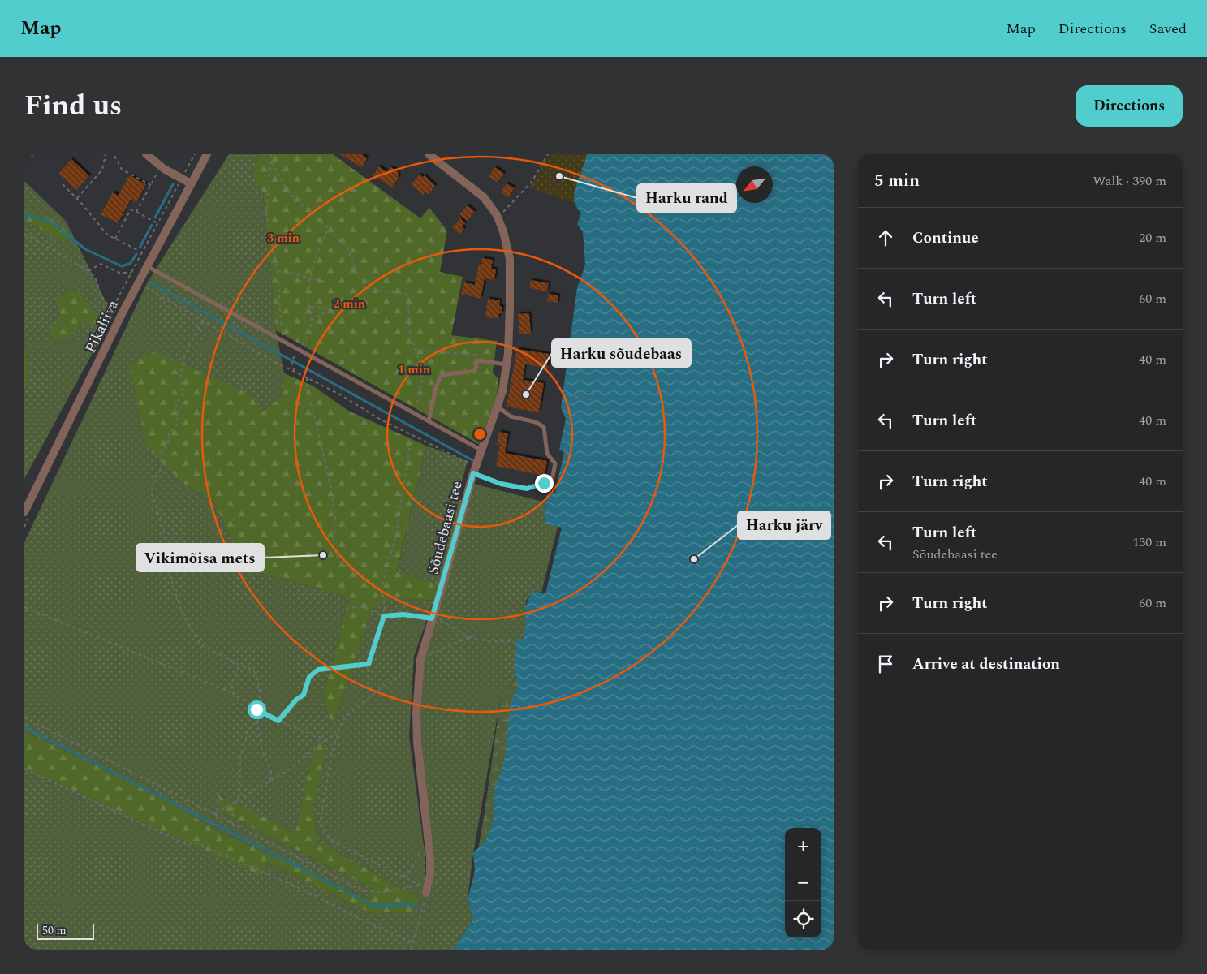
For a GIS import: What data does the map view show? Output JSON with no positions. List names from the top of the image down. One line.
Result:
{"streets":{"street":["Pikaliiva","Sõudebaasi tee"]},"places":["Harku rand","Harku sõudebaas","Vikimõisa mets","Harku järv"],"scale_bar":"50 m","north":"bottom left","page":{"header":"Map","nav":["Map","Directions","Saved"],"title":"Find us","buttons":"Directions","heading":["5 min","Walk · 390 m"],"list":[["Continue","20 m"],["Turn left","60 m"],["Turn right","40 m"],["Turn left","40 m"],["Turn right","40 m"],["Turn left","Sõudebaasi tee","130 m"],["Turn right","60 m"],"Arrive at destination"],"map_buttons":["+","−"],"scale":"50 m"},"rings":["3 min","2 min","1 min"]}
